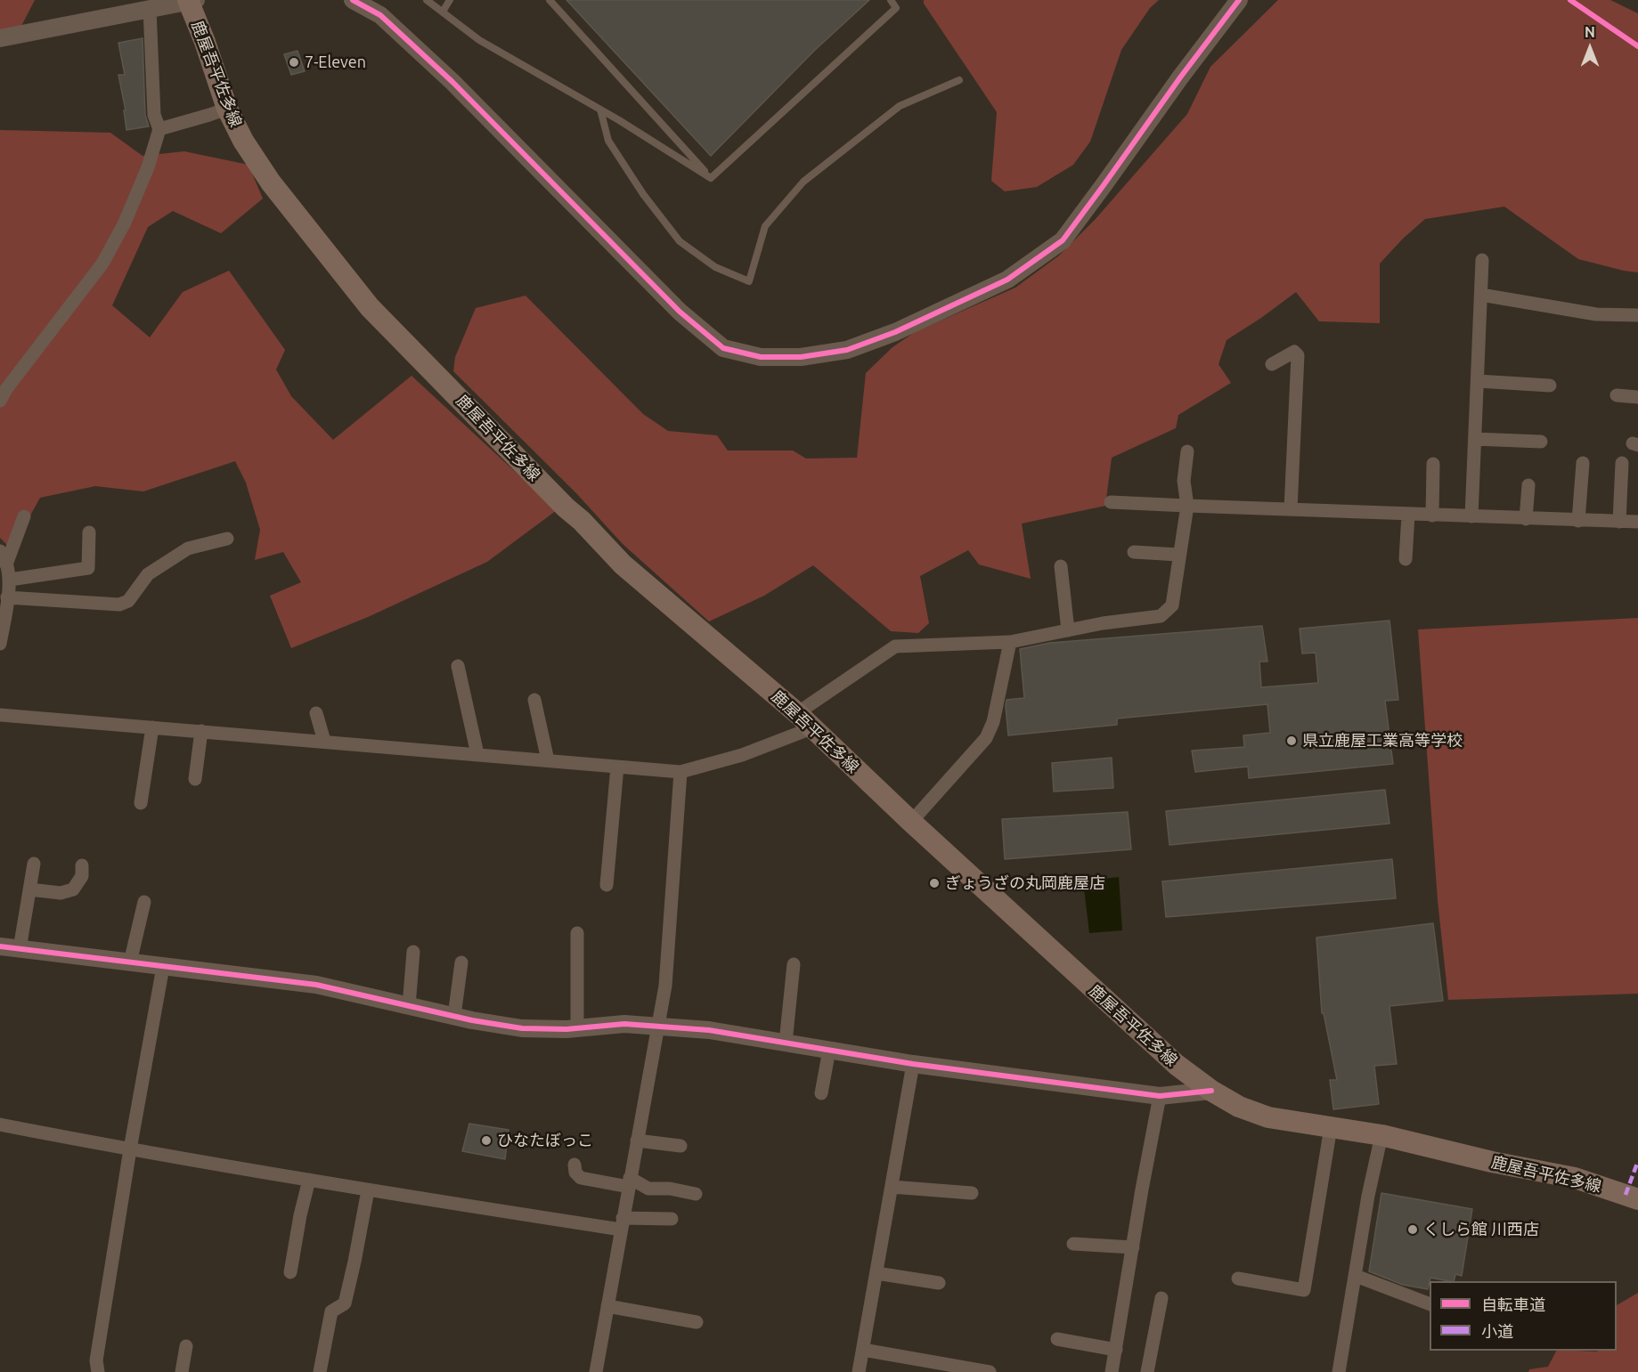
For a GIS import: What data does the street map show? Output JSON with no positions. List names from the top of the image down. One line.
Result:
{"streets":{"main road":["鹿屋吾平佐多線"]},"places":["7-Eleven","県立鹿屋工業高等学校","ぎょうざの丸岡鹿屋店","ひなたぼっこ","くしら館 川西店"],"legend":["自転車道","小道"],"north":"top"}
